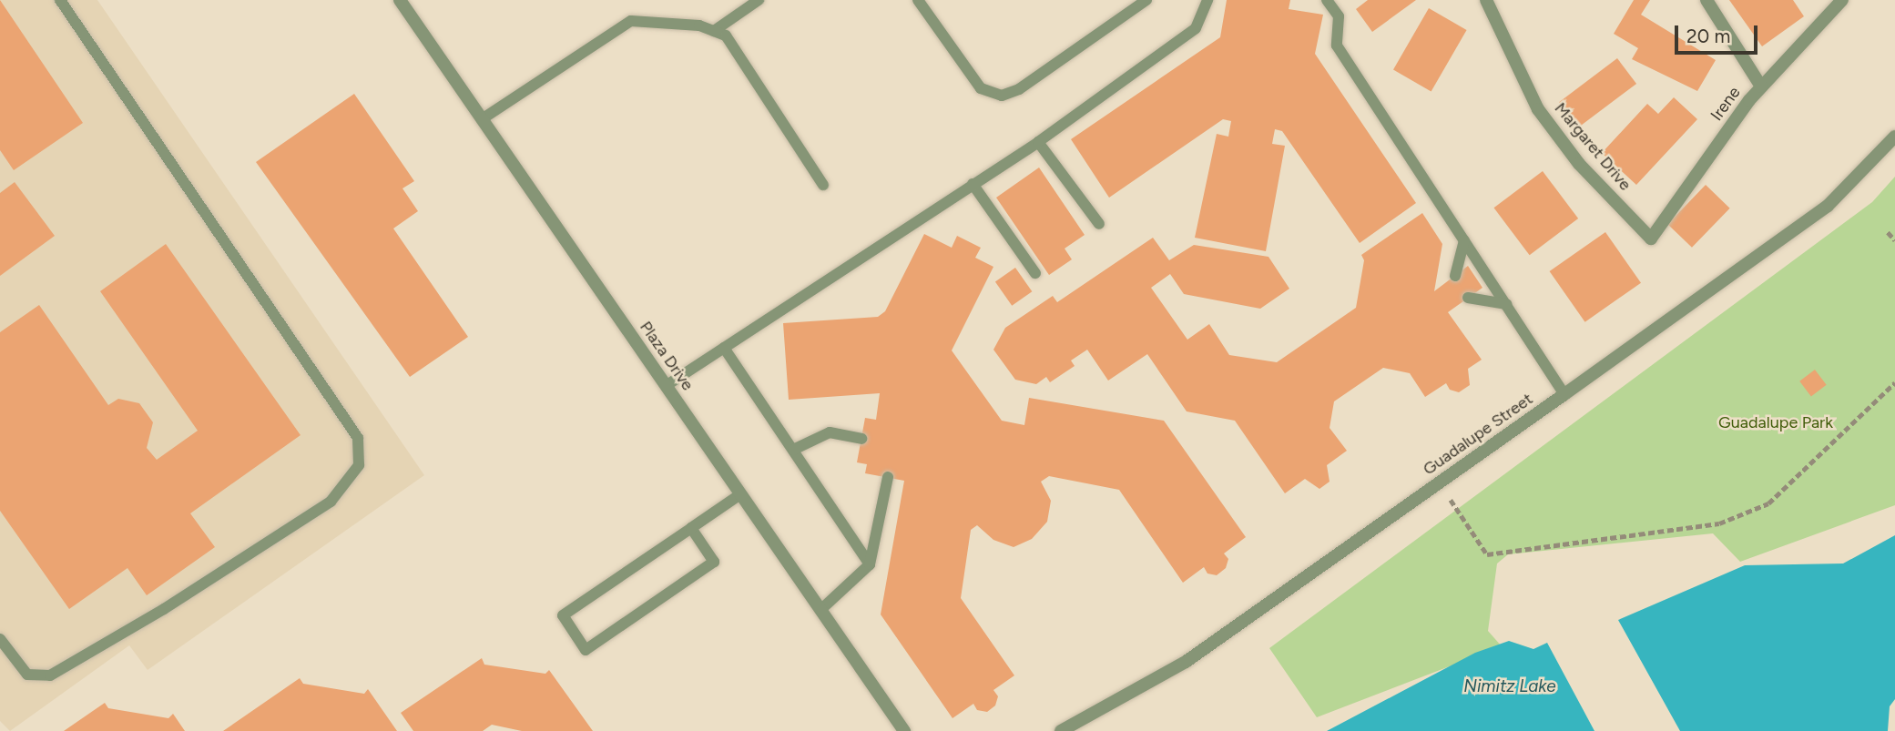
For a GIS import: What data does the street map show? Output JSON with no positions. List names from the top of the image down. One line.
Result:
{"streets":{"street":["Irene","Margaret Drive","Plaza Drive","Guadalupe Street"]},"crossings":[["Irene","Margaret Drive"]],"water":["Nimitz Lake"],"parks":["Guadalupe Park"],"scale_bar":"20 m"}
